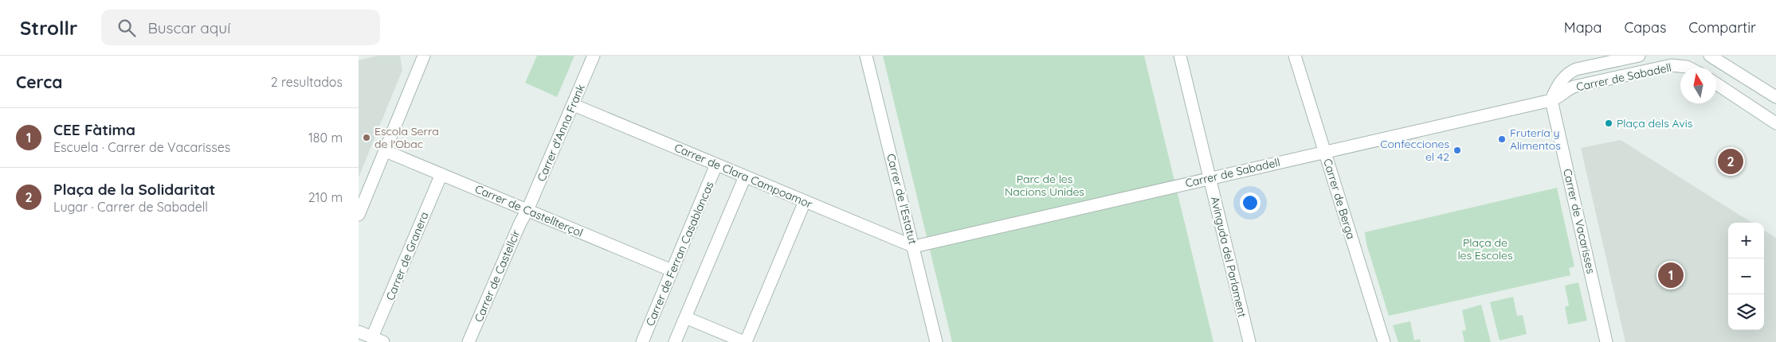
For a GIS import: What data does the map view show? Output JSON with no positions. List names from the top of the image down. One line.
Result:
{"streets":{"street":["Carrer de Sabadell","Carrer d'Anna Frank","Carrer de Clara Campoamor","Carrer de l'Estatut","Carrer de Berga","Carrer de Castellterçol","Carrer de Vacarisses","Carrer de Ferran Casablancas","Carrer de Granera","Avinguda del Parlament","Carrer de Castellcir"]},"crossings":[["Carrer de Sabadell","Carrer de Clara Campoamor"],["Carrer de Sabadell","Carrer de l'Estatut"],["Carrer de Sabadell","Carrer de Berga"],["Carrer de Sabadell","Carrer de Vacarisses"],["Carrer de Sabadell","Avinguda del Parlament"],["Carrer d'Anna Frank","Carrer de Clara Campoamor"],["Carrer d'Anna Frank","Carrer de Castellterçol"],["Carrer d'Anna Frank","Carrer de Castellcir"],["Carrer de Clara Campoamor","Carrer de l'Estatut"],["Carrer de Clara Campoamor","Carrer de Ferran Casablancas"],["Carrer de Castellterçol","Carrer de Ferran Casablancas"],["Carrer de Castellterçol","Carrer de Granera"],["Carrer de Castellterçol","Carrer de Castellcir"]],"parks":["Parc de les Nacions Unides","Plaça de les Escoles"],"places":["Plaça dels Avis","Escola Serra de l'Obac","Frutería y Alimentos","Confecciones el 42"],"north":"top","page":{"header":"Strollr","search":"Buscar aquí","nav":["Mapa","Capas","Compartir"],"heading":["Cerca","2 resultados"],"list":[{"mark":"1","name":"CEE Fàtima","note":"Escuela · Carrer de Vacarisses","value":"180 m"},{"mark":"2","name":"Plaça de la Solidaritat","note":"Lugar · Carrer de Sabadell","value":"210 m"}],"pins":["2","1"],"map_buttons":["+","−"]}}
